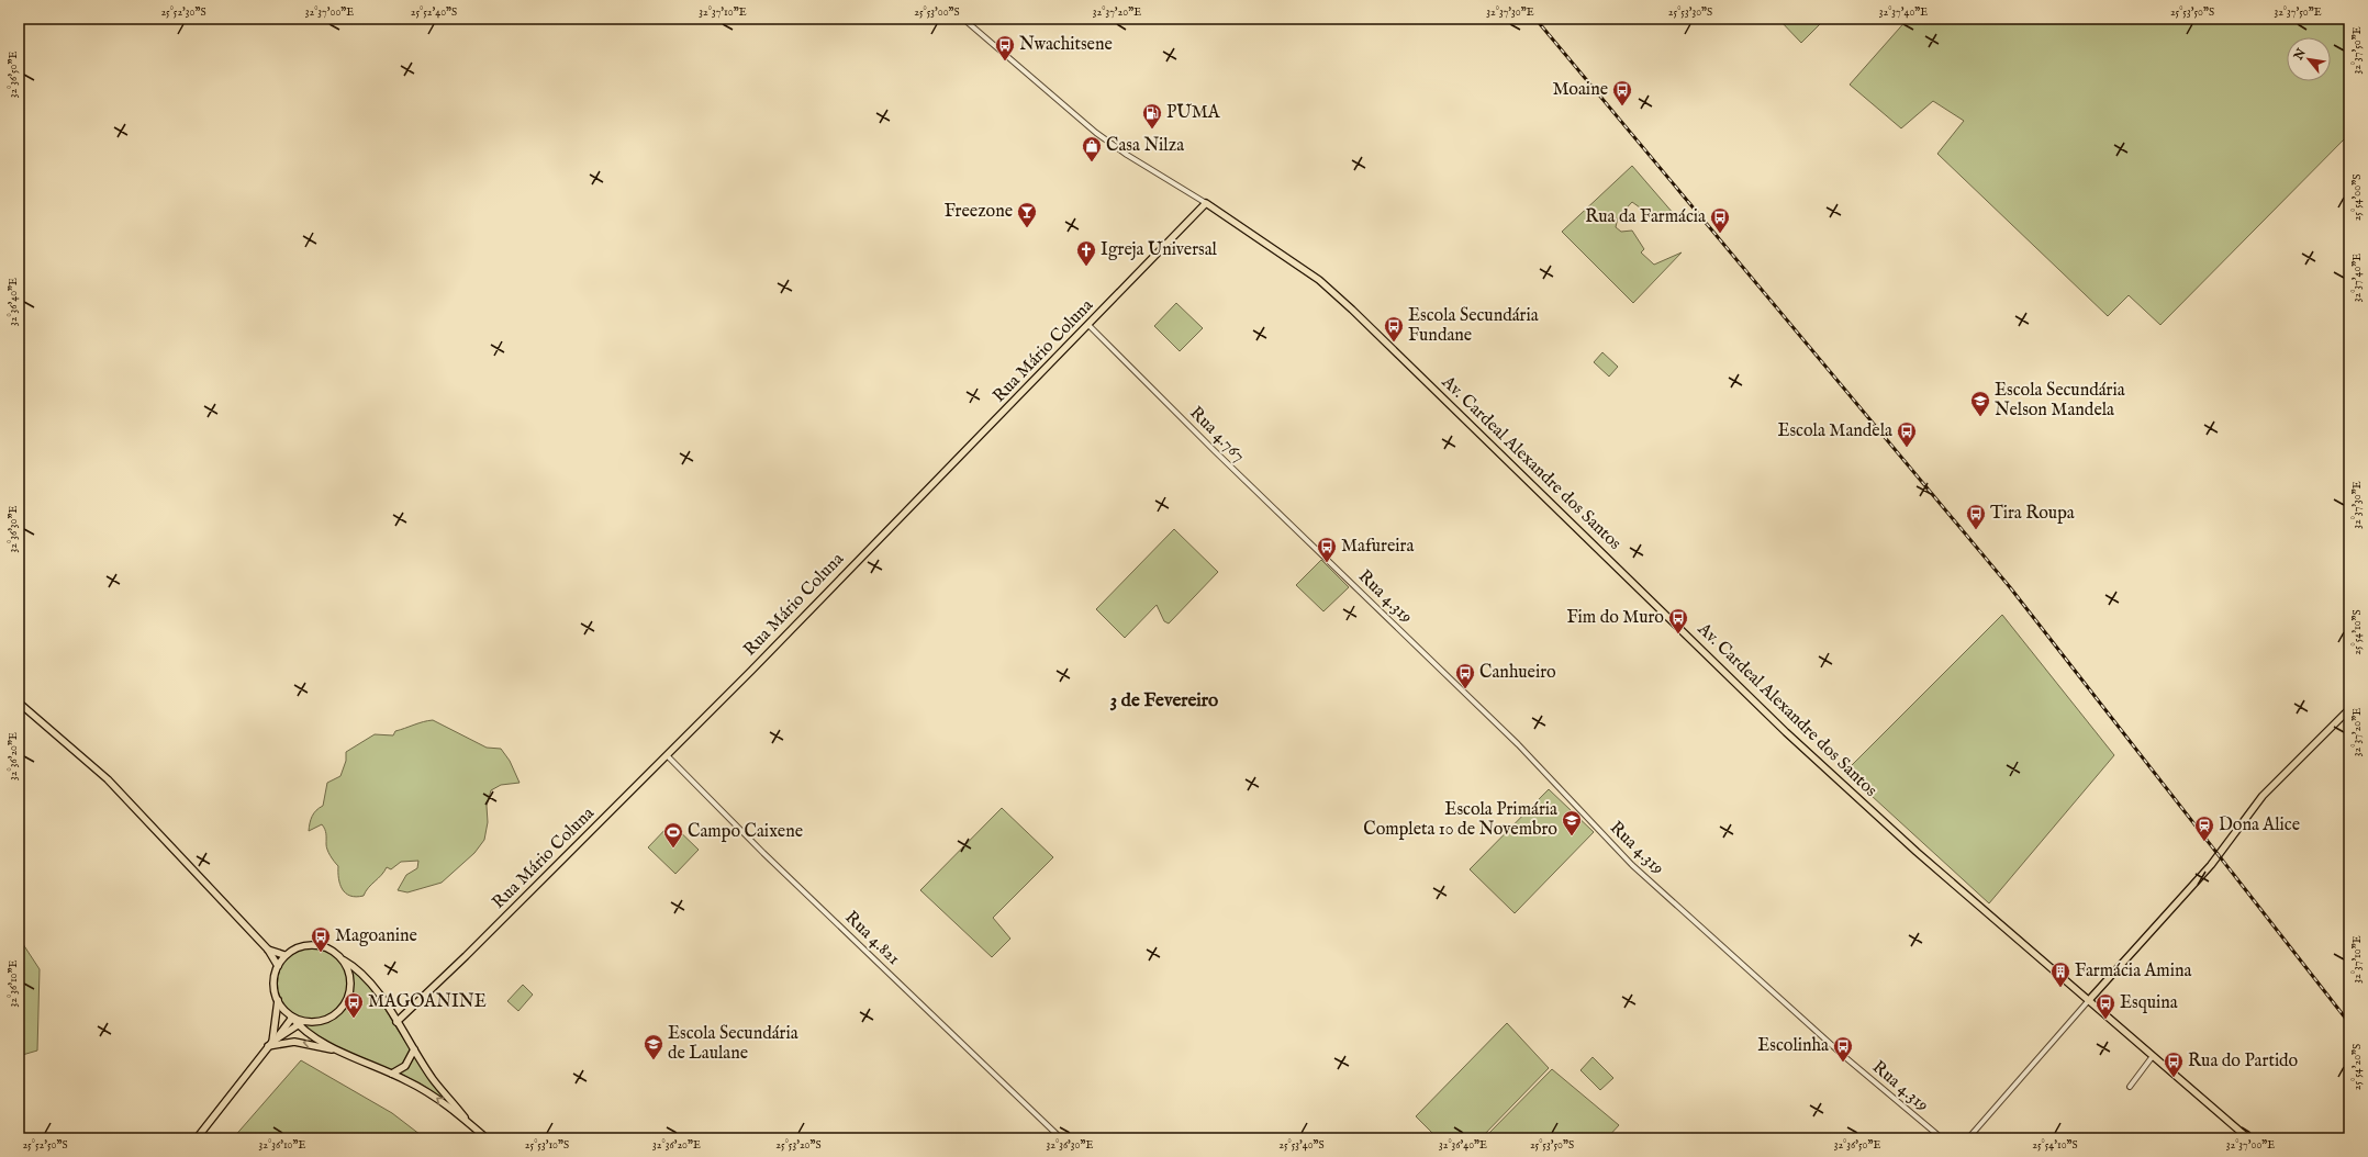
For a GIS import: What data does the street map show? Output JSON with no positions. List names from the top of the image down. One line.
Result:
{"streets":{"main road":["Rua Mário Coluna","Av. Cardeal Alexandre dos Santos"],"street":["Rua 4.767","Rua 4.319","Rua 4.821"]},"crossings":[["Rua Mário Coluna","Rua 4.767"],["Rua Mário Coluna","Av. Cardeal Alexandre dos Santos"],["Rua Mário Coluna","Rua 4.821"],["Rua 4.767","Rua 4.319"]],"districts":["3 de Fevereiro"],"places":{"bus stop":["Nwachitsene","Moaine","Rua da Farmácia","Escola Secundária Fundane","Escola Mandela","Tira Roupa","Mafureira","Fim do Muro","Canhueiro","Magoanine","MAGOANINE","Esquina","Escolinha","Rua do Partido"],"fuel station":["PUMA"],"shop":["Casa Nilza"],"bar":["Freezone"],"church":["Igreja Universal"],"school or university":["Escola Secundária Nelson Mandela","Escola Primária Completa 10 de Novembro","Escola Secundária de Laulane"],"station":["Dona Alice"],"sports":["Campo Caixene"],"building":["Farmácia Amina"]},"north":"top left","coordinates":["25°52'30\"S","32°37'00\"E","25°52'40\"S","32°37'10\"E","25°53'00\"S","32°37'20\"E","32°37'30\"E","25°53'30\"S","32°37'40\"E","25°53'50\"S","32°37'50\"E","32°36'50\"E","25°54'00\"S","32°36'40\"E","32°36'30\"E","25°54'10\"S","32°36'20\"E","32°36'10\"E","25°54'20\"S","25°52'50\"S","25°53'10\"S","25°53'20\"S","25°53'40\"S"]}
